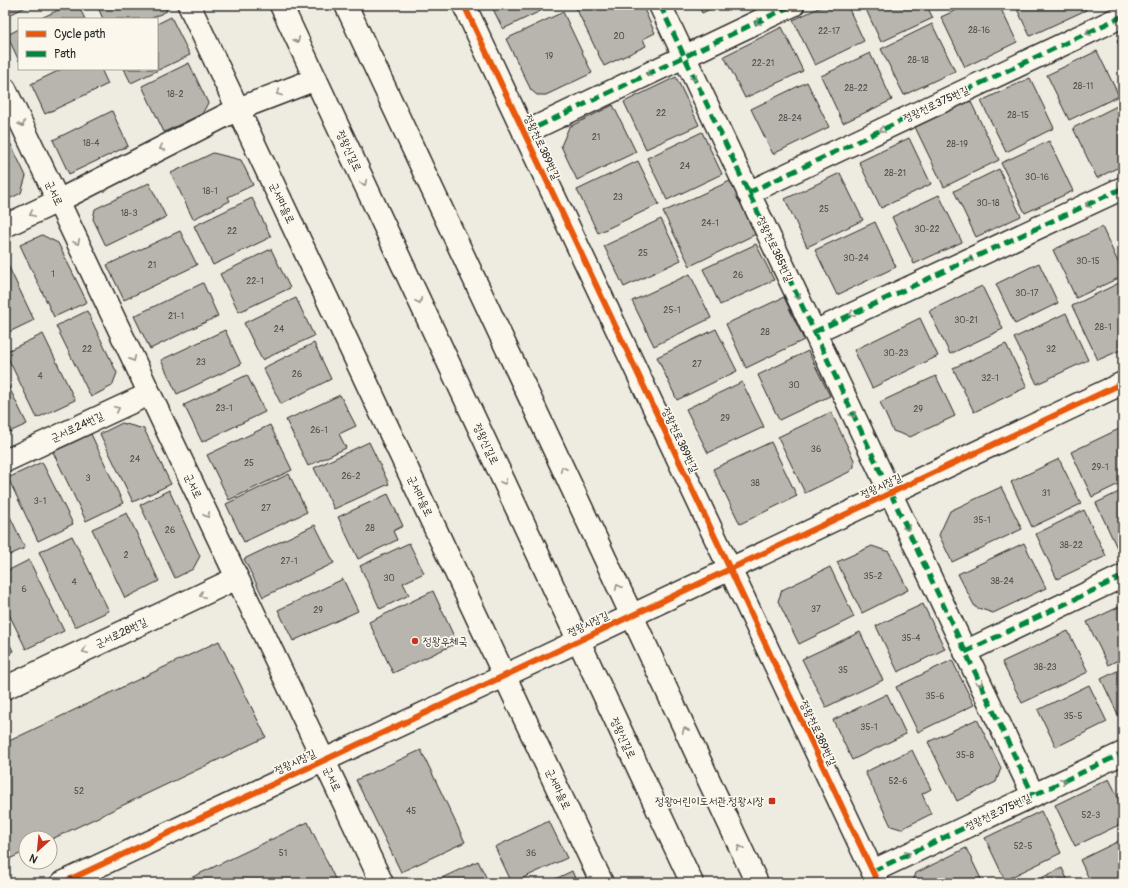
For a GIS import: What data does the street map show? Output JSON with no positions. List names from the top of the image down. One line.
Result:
{"streets":{"street":["정왕천로375번길","정왕천로389번길","정왕신길로","군서로","군서마을로","정왕천로385번길","군서로24번길","정왕시장길","군서로28번길"]},"crossings":[["정왕천로375번길","정왕천로389번길"],["정왕천로375번길","정왕천로385번길"],["정왕천로375번길","정왕시장길"],["정왕천로389번길","정왕시장길"],["정왕신길로","정왕시장길"],["군서로","군서로24번길"],["군서로","정왕시장길"],["군서로","군서로28번길"],["군서마을로","정왕시장길"],["정왕천로385번길","정왕시장길"]],"one_way":["군서로","정왕천로385번길","군서로24번길","군서로28번길"],"places":{"other":["정왕우체국"],"transit":["정왕어린이도서관.정왕시장"]},"house_numbers":["28-16","22-17","20","19","28-18","22-21","28-11","28-22","18-2","22","28-15","28-24","21","18-4","28-19","24","28-21","30-16","18-1","23","30-18","25","18-3","24-1","30-22","22","25","30-24","30-15","21","1","26","22-1","30-17","25-1","21-1","30-21","28-1","24","28","22","32","30-23","23","27","26","4","32-1","30","23-1","29","29","26-1","36","24","25","29-1","26-2","3","38","31","3-1","27","35-1","28","26","38-22","2","27-1","35-2","30","38-24","4","6","37","29","35-4","38-23","35","35-6","35-5","35-1","35-8","52-6","52","45","52-3","52-5","51","36"],"legend":["Cycle path","Path"],"north":"bottom left"}
